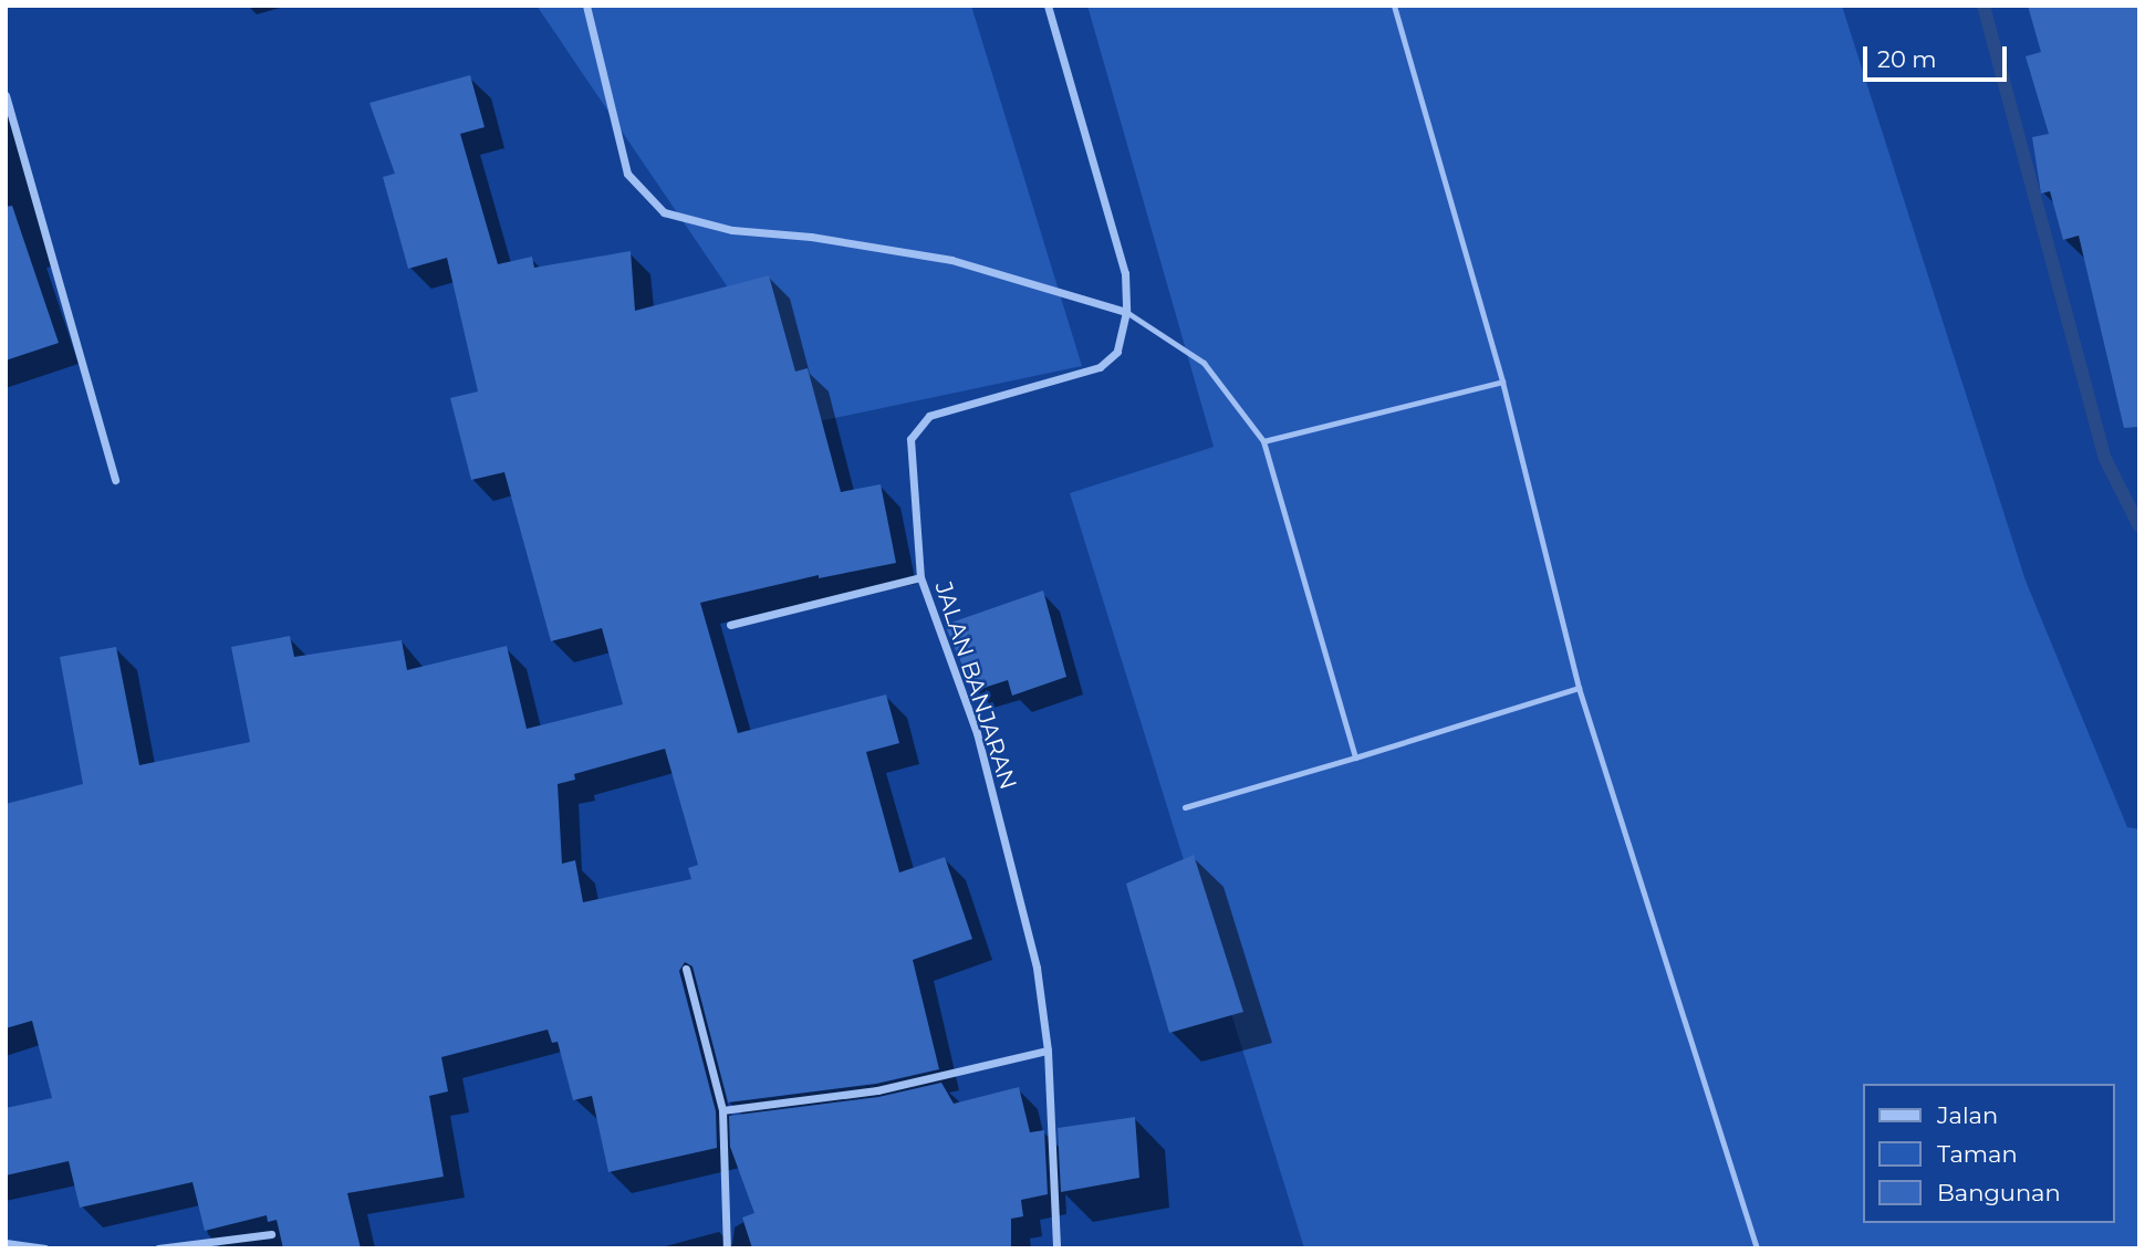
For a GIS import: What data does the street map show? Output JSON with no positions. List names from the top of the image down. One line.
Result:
{"streets":{"street":["JALAN BANJARAN"]},"legend":["Jalan","Taman","Bangunan"],"scale_bar":"20 m"}
